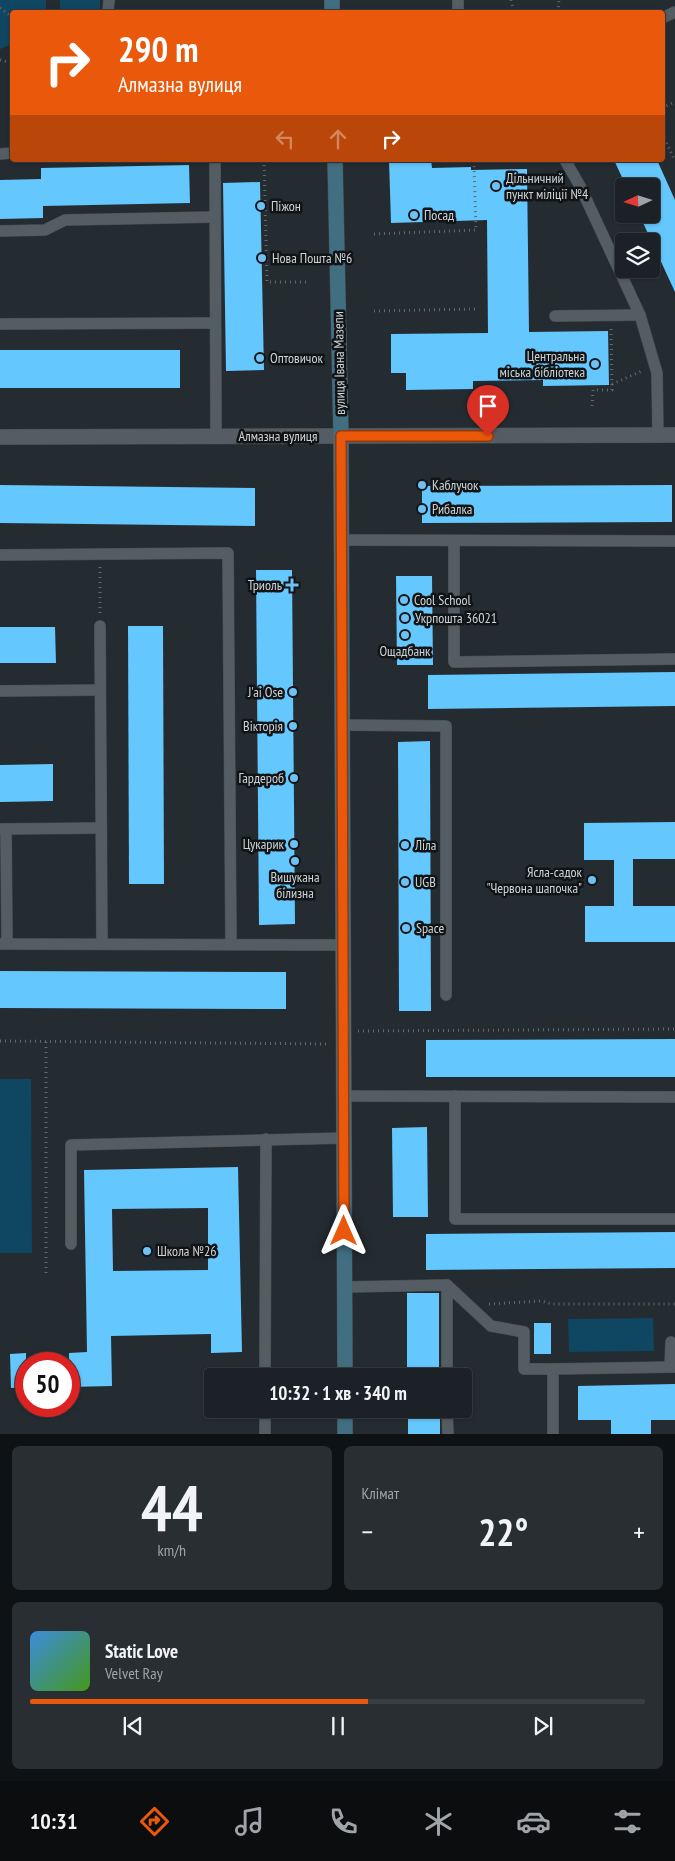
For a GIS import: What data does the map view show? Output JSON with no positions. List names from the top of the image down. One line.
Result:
{"streets":{"main road":["вулиця Івана Мазепи"],"street":["Алмазна вулиця"]},"crossings":[["вулиця Івана Мазепи","Алмазна вулиця"]],"places":{"other":["Дільничний пункт міліції №4","Піжон","Посад","Нова Пошта №6","Оптовичок","Центральна міська бібліотека","Каблучок","Рибалка","Cool School","Укрпошта 36021","Ощадбанк","J'ai Ose","Вікторія","Гардероб","Цукарик","Ліла","Вишукана білизна","Ясла-садок \"Червона шапочка\"","UGB","Space","Школа №26"],"health":["Триоль"]},"north":"left","page":{"turn":["290 m","Алмазна вулиця"],"limit":"50","trip":"10:32 · 1 хв · 340 m","tile":[["44","km/h"],"Клімат"],"heat":["−","22°","+"],"song":["Static Love","Velvet Ray"],"tabs":"10:31"}}
